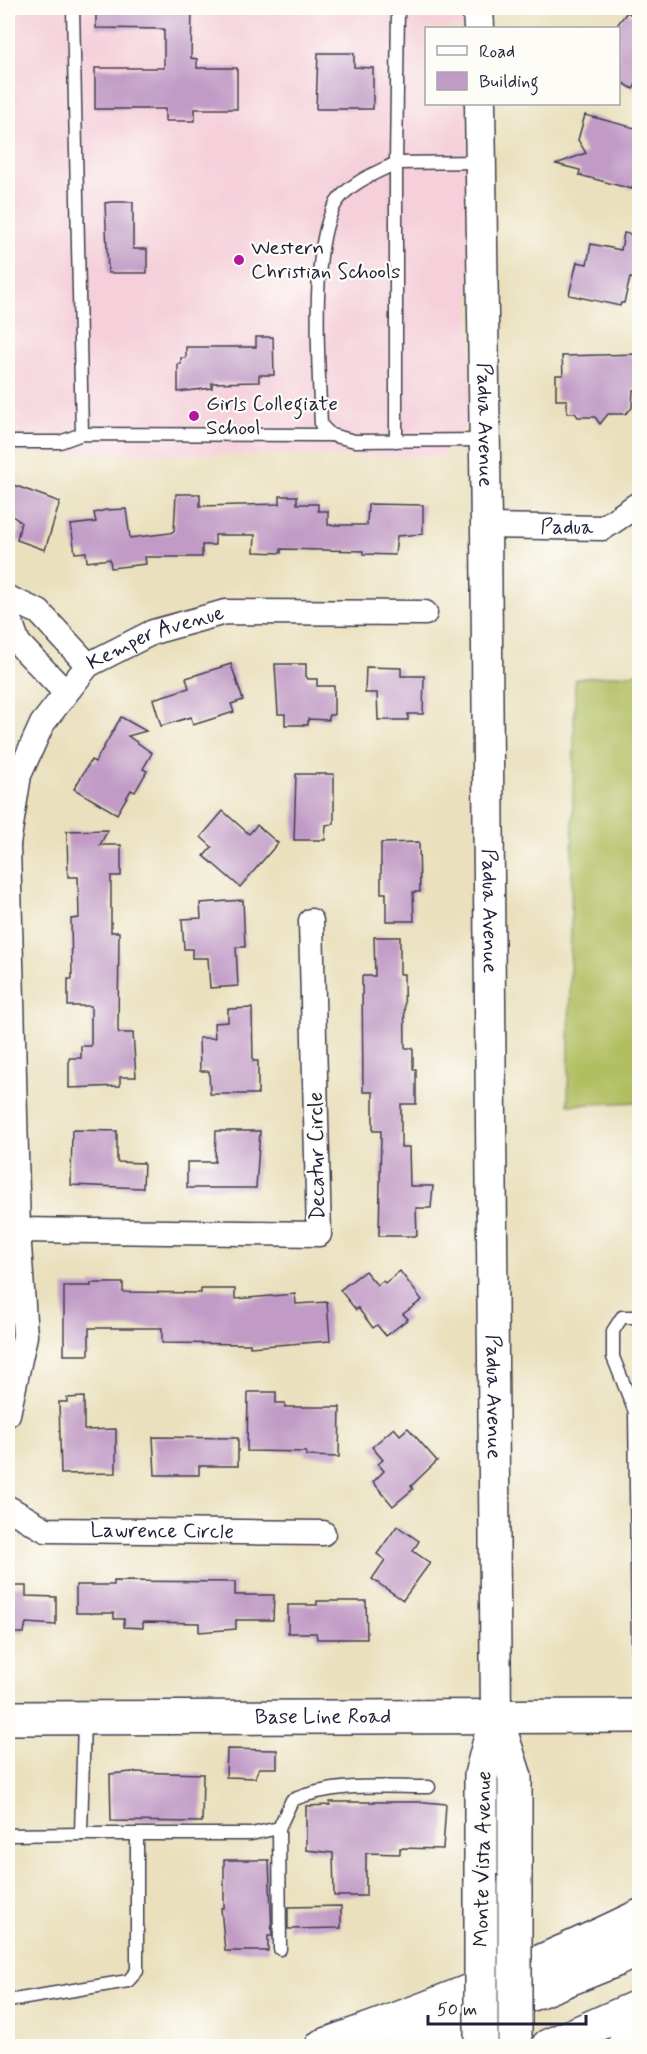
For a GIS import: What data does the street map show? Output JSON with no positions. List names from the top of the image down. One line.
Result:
{"streets":{"main road":["Base Line Road","Monte Vista Avenue"],"street":["Padua Avenue","Padua","Kemper Avenue","Decatur Circle","Lawrence Circle"]},"crossings":[["Padua Avenue","Padua"],["Padua Avenue","Base Line Road"],["Padua Avenue","Monte Vista Avenue"],["Kemper Avenue","Decatur Circle"],["Base Line Road","Monte Vista Avenue"]],"places":["Western Christian Schools","Girls Collegiate School"],"legend":["Road","Building"],"scale_bar":"50 m"}
